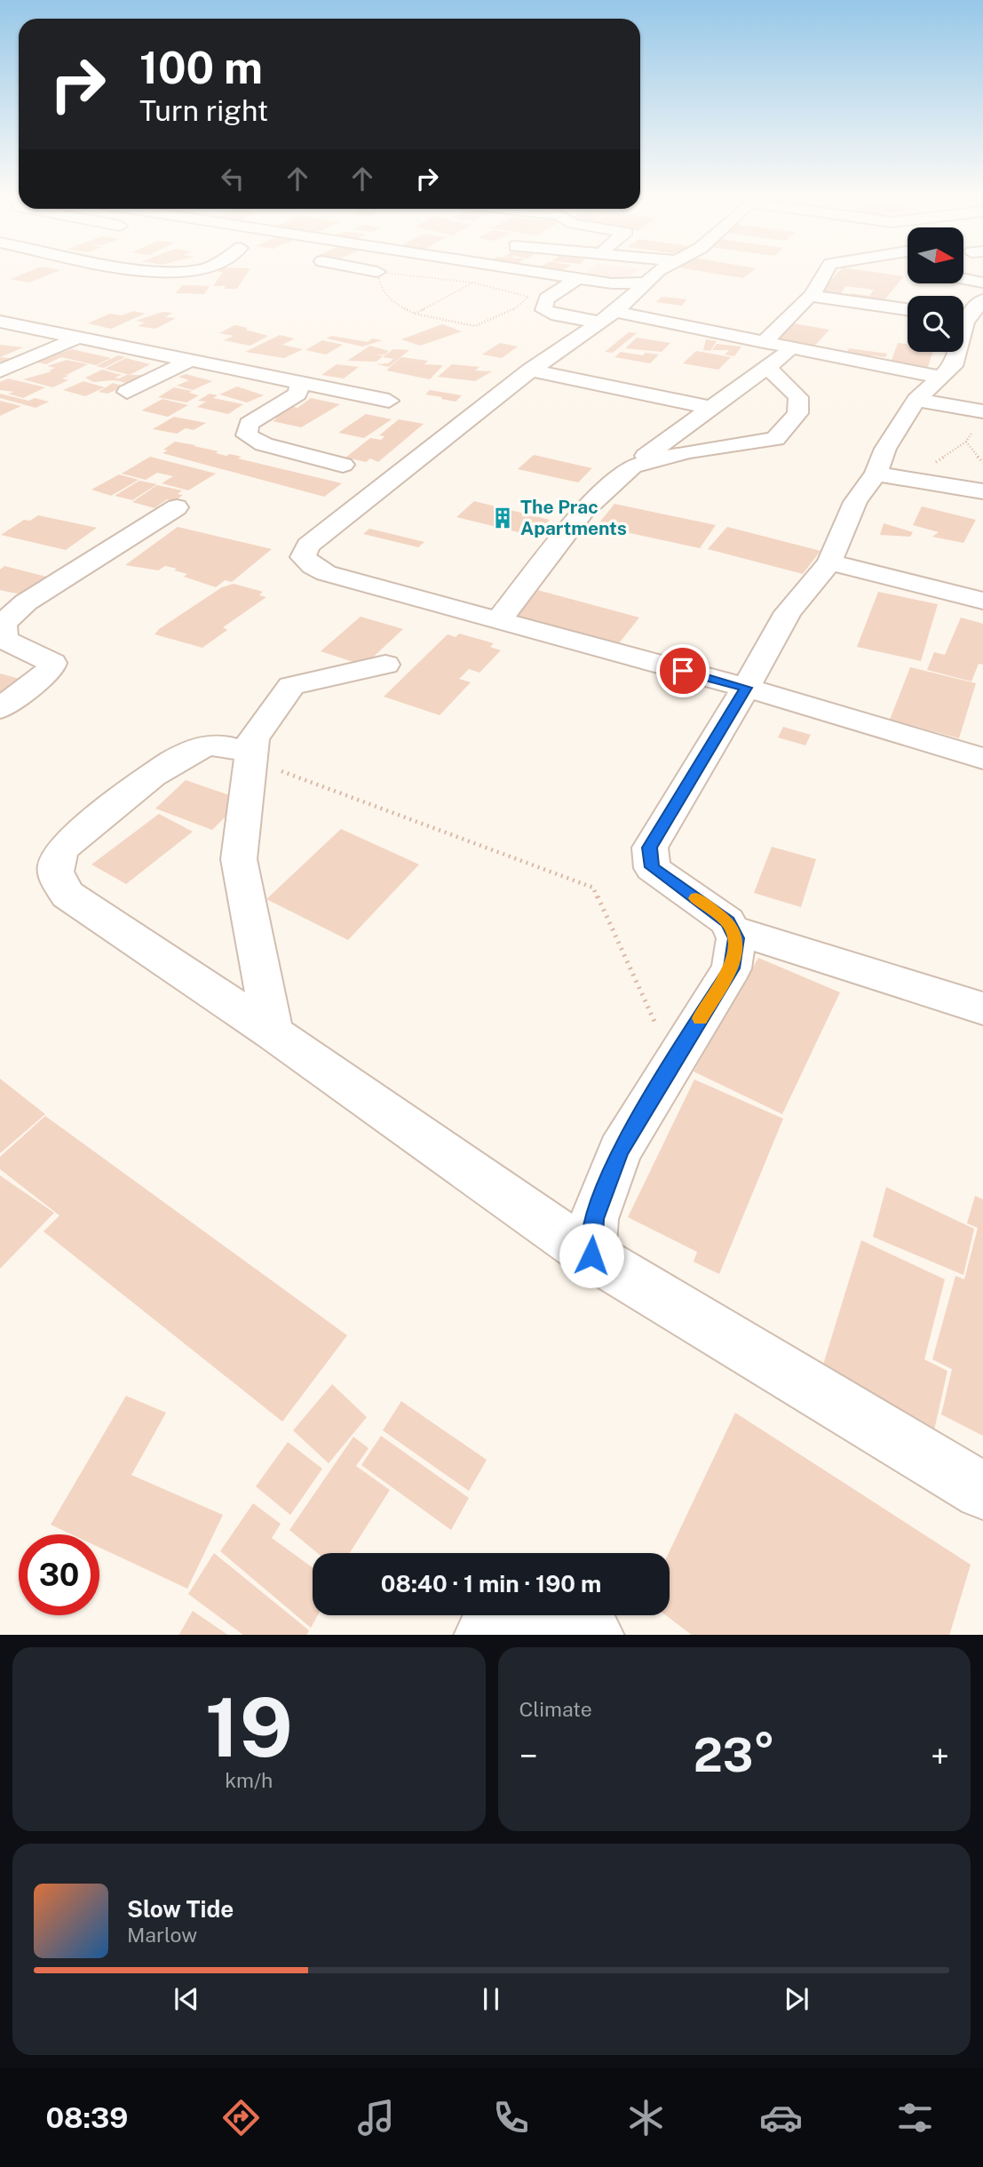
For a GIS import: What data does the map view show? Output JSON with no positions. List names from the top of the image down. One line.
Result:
{"places":{"building":["The Prac Apartments"]},"north":"right","page":{"turn":["100 m","Turn right"],"limit":"30","trip":"08:40 · 1 min · 190 m","tile":[["19","km/h"],"Climate"],"heat":["−","23°","+"],"song":["Slow Tide","Marlow"],"tabs":"08:39"}}
